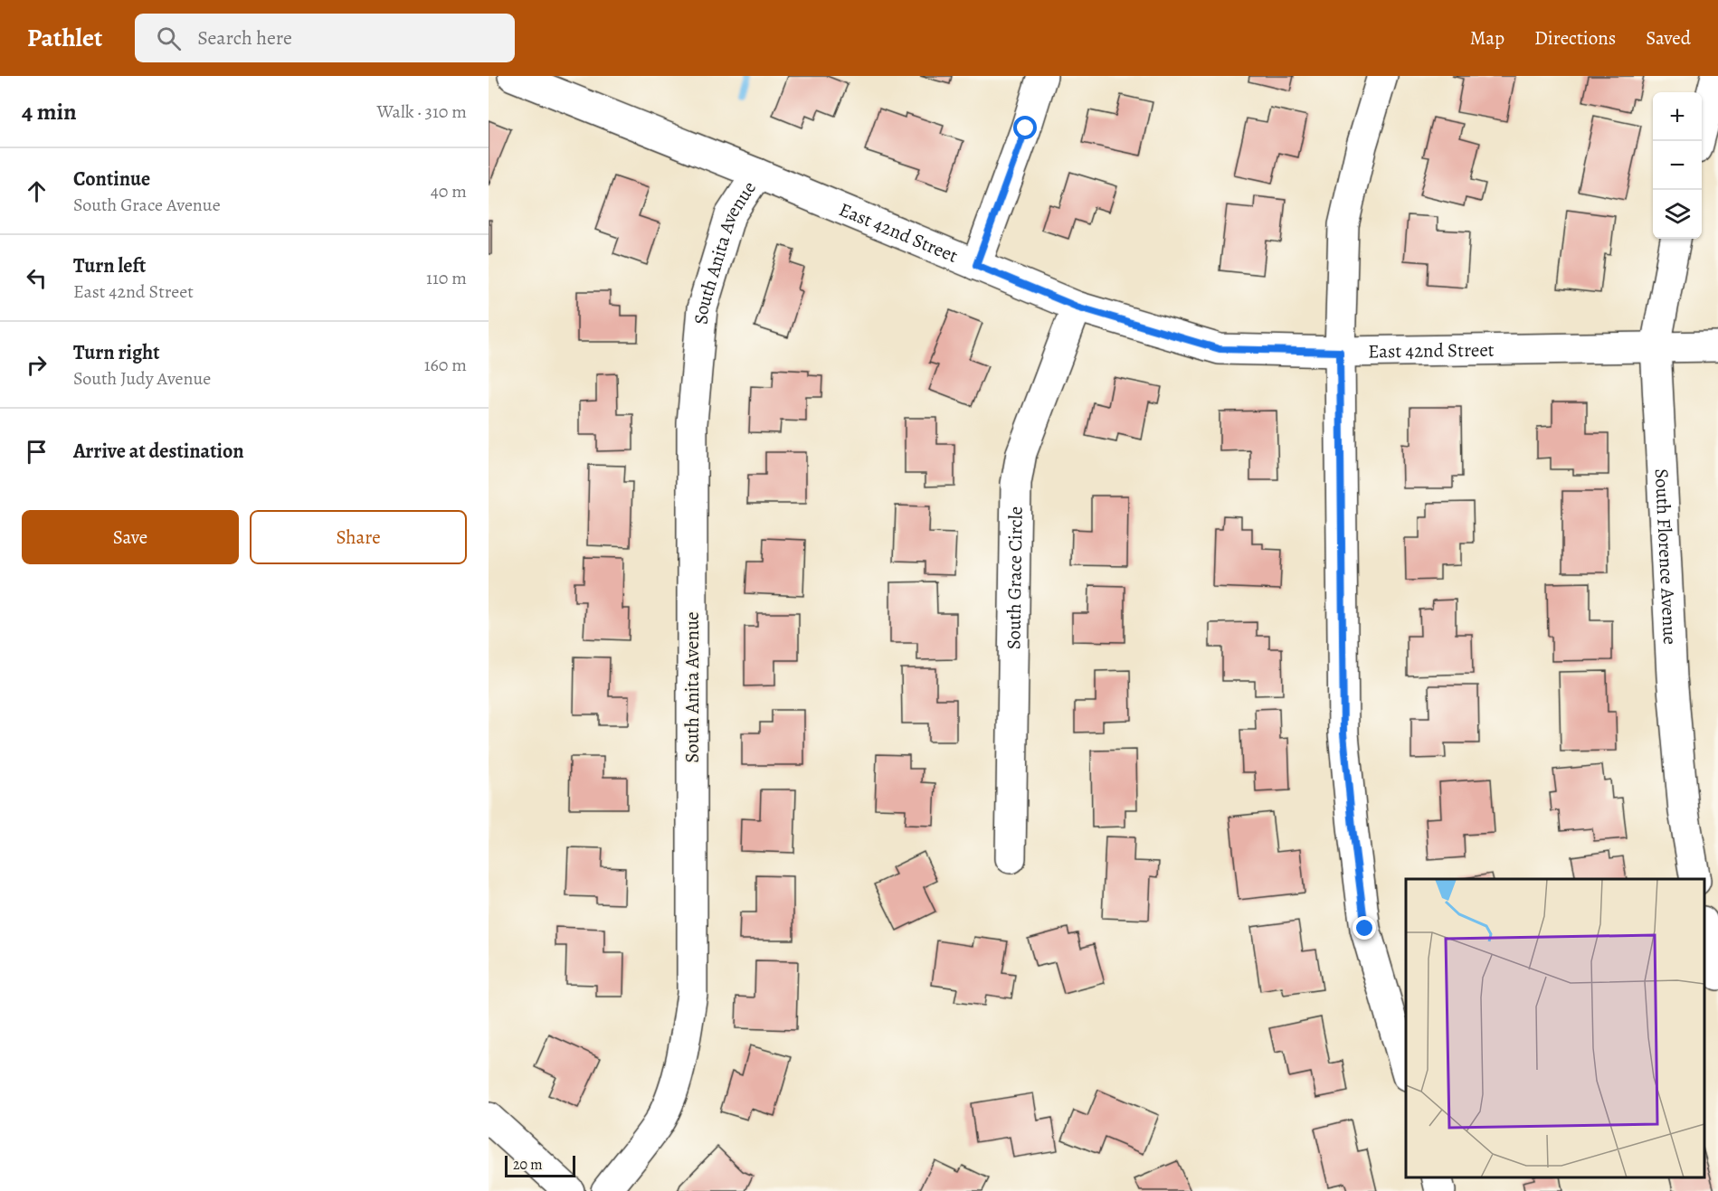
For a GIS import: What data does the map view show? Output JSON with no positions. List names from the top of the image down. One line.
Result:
{"streets":{"street":["East 42nd Street","South Anita Avenue","South Florence Avenue","South Grace Circle"]},"crossings":[["East 42nd Street","South Anita Avenue"],["East 42nd Street","South Florence Avenue"],["East 42nd Street","South Grace Circle"]],"scale_bar":"20 m","page":{"header":"Pathlet","search":"Search here","nav":["Map","Directions","Saved"],"heading":["4 min","Walk · 310 m"],"map_buttons":["+","−"],"list":[["Continue","South Grace Avenue","40 m"],["Turn left","East 42nd Street","110 m"],["Turn right","South Judy Avenue","160 m"],"Arrive at destination"],"buttons":["Save","Share"],"scale":"20 m"}}
